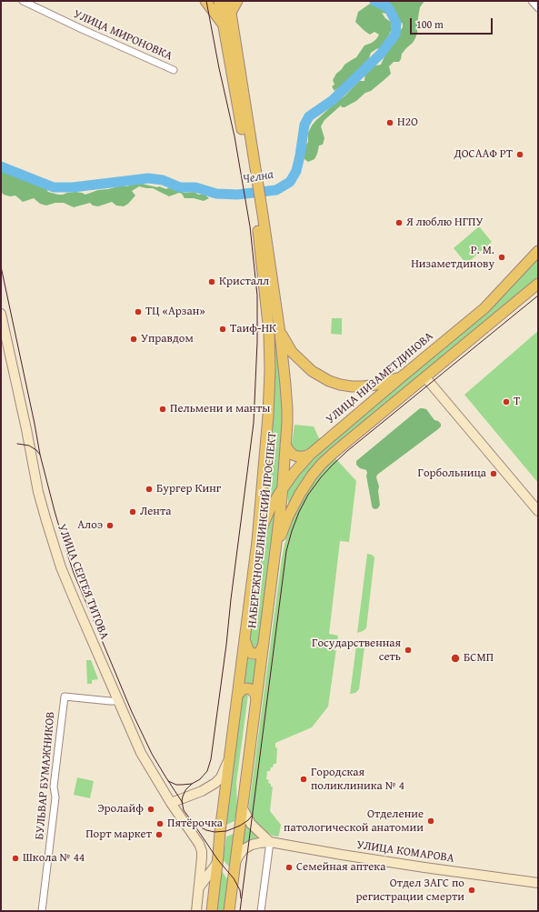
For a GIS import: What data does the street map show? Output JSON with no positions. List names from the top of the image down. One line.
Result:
{"streets":{"main road":["УЛИЦА НИЗАМЕТДИНОВА","НАБЕРЕЖНОЧЕЛНИНСКИЙ ПРОСПЕКТ","УЛИЦА СЕРГЕЯ ТИТОВА","УЛИЦА КОМАРОВА"],"street":["УЛИЦА МИРОНОВКА","БУЛЬВАР БУМАЖНИКОВ"]},"crossings":[["УЛИЦА НИЗАМЕТДИНОВА","НАБЕРЕЖНОЧЕЛНИНСКИЙ ПРОСПЕКТ"],["НАБЕРЕЖНОЧЕЛНИНСКИЙ ПРОСПЕКТ","УЛИЦА КОМАРОВА"],["УЛИЦА СЕРГЕЯ ТИТОВА","БУЛЬВАР БУМАЖНИКОВ"]],"water":["Челна"],"places":["H2O","ДОСААФ РТ","Я люблю НГПУ","Р. М. Низаметдинову","Кристалл","ТЦ «Арзан»","Таиф-НК","Управдом","Т","Пельмени и манты","Горбольница","Бургер Кинг","Лента","Алоэ","Государственная сеть","БСМП","Городская поликлиника № 4","Эролайф","Отделение патологической анатомии","Пятёрочка","Порт маркет","Школа № 44","Семейная аптека","Отдел ЗАГС по регистрации смерти"],"scale_bar":"100 m"}
